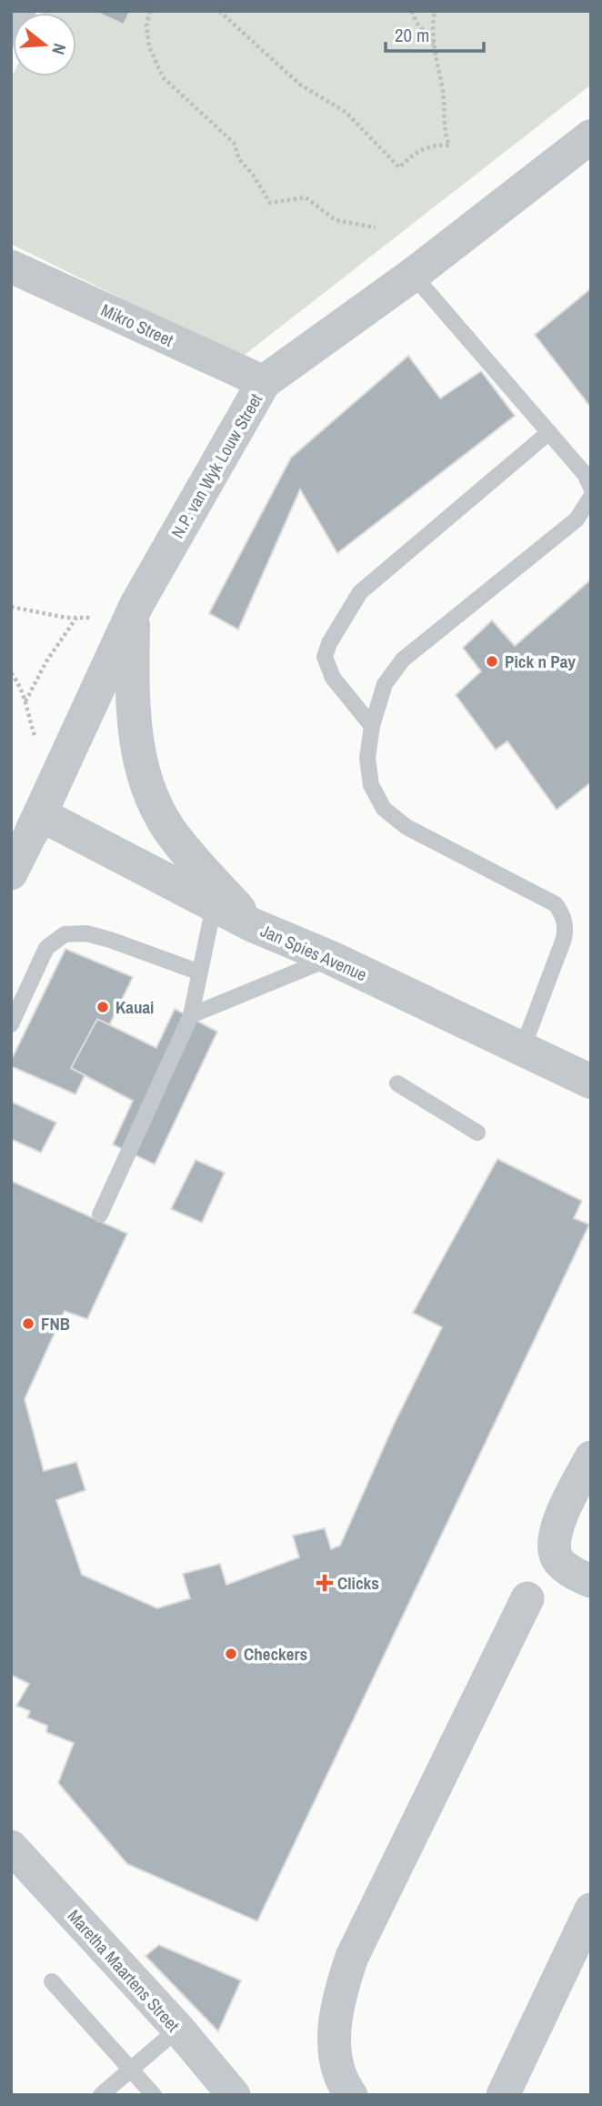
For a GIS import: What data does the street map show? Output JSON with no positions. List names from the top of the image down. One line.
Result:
{"streets":{"street":["Mikro Street","N.P. van Wyk Louw Street","Jan Spies Avenue","Maretha Maartens Street"]},"crossings":[["Mikro Street","N.P. van Wyk Louw Street"],["N.P. van Wyk Louw Street","Jan Spies Avenue"]],"places":{"other":["Pick n Pay","Kauai","FNB","Checkers"],"health":["Clicks"]},"scale_bar":"20 m","north":"right"}
